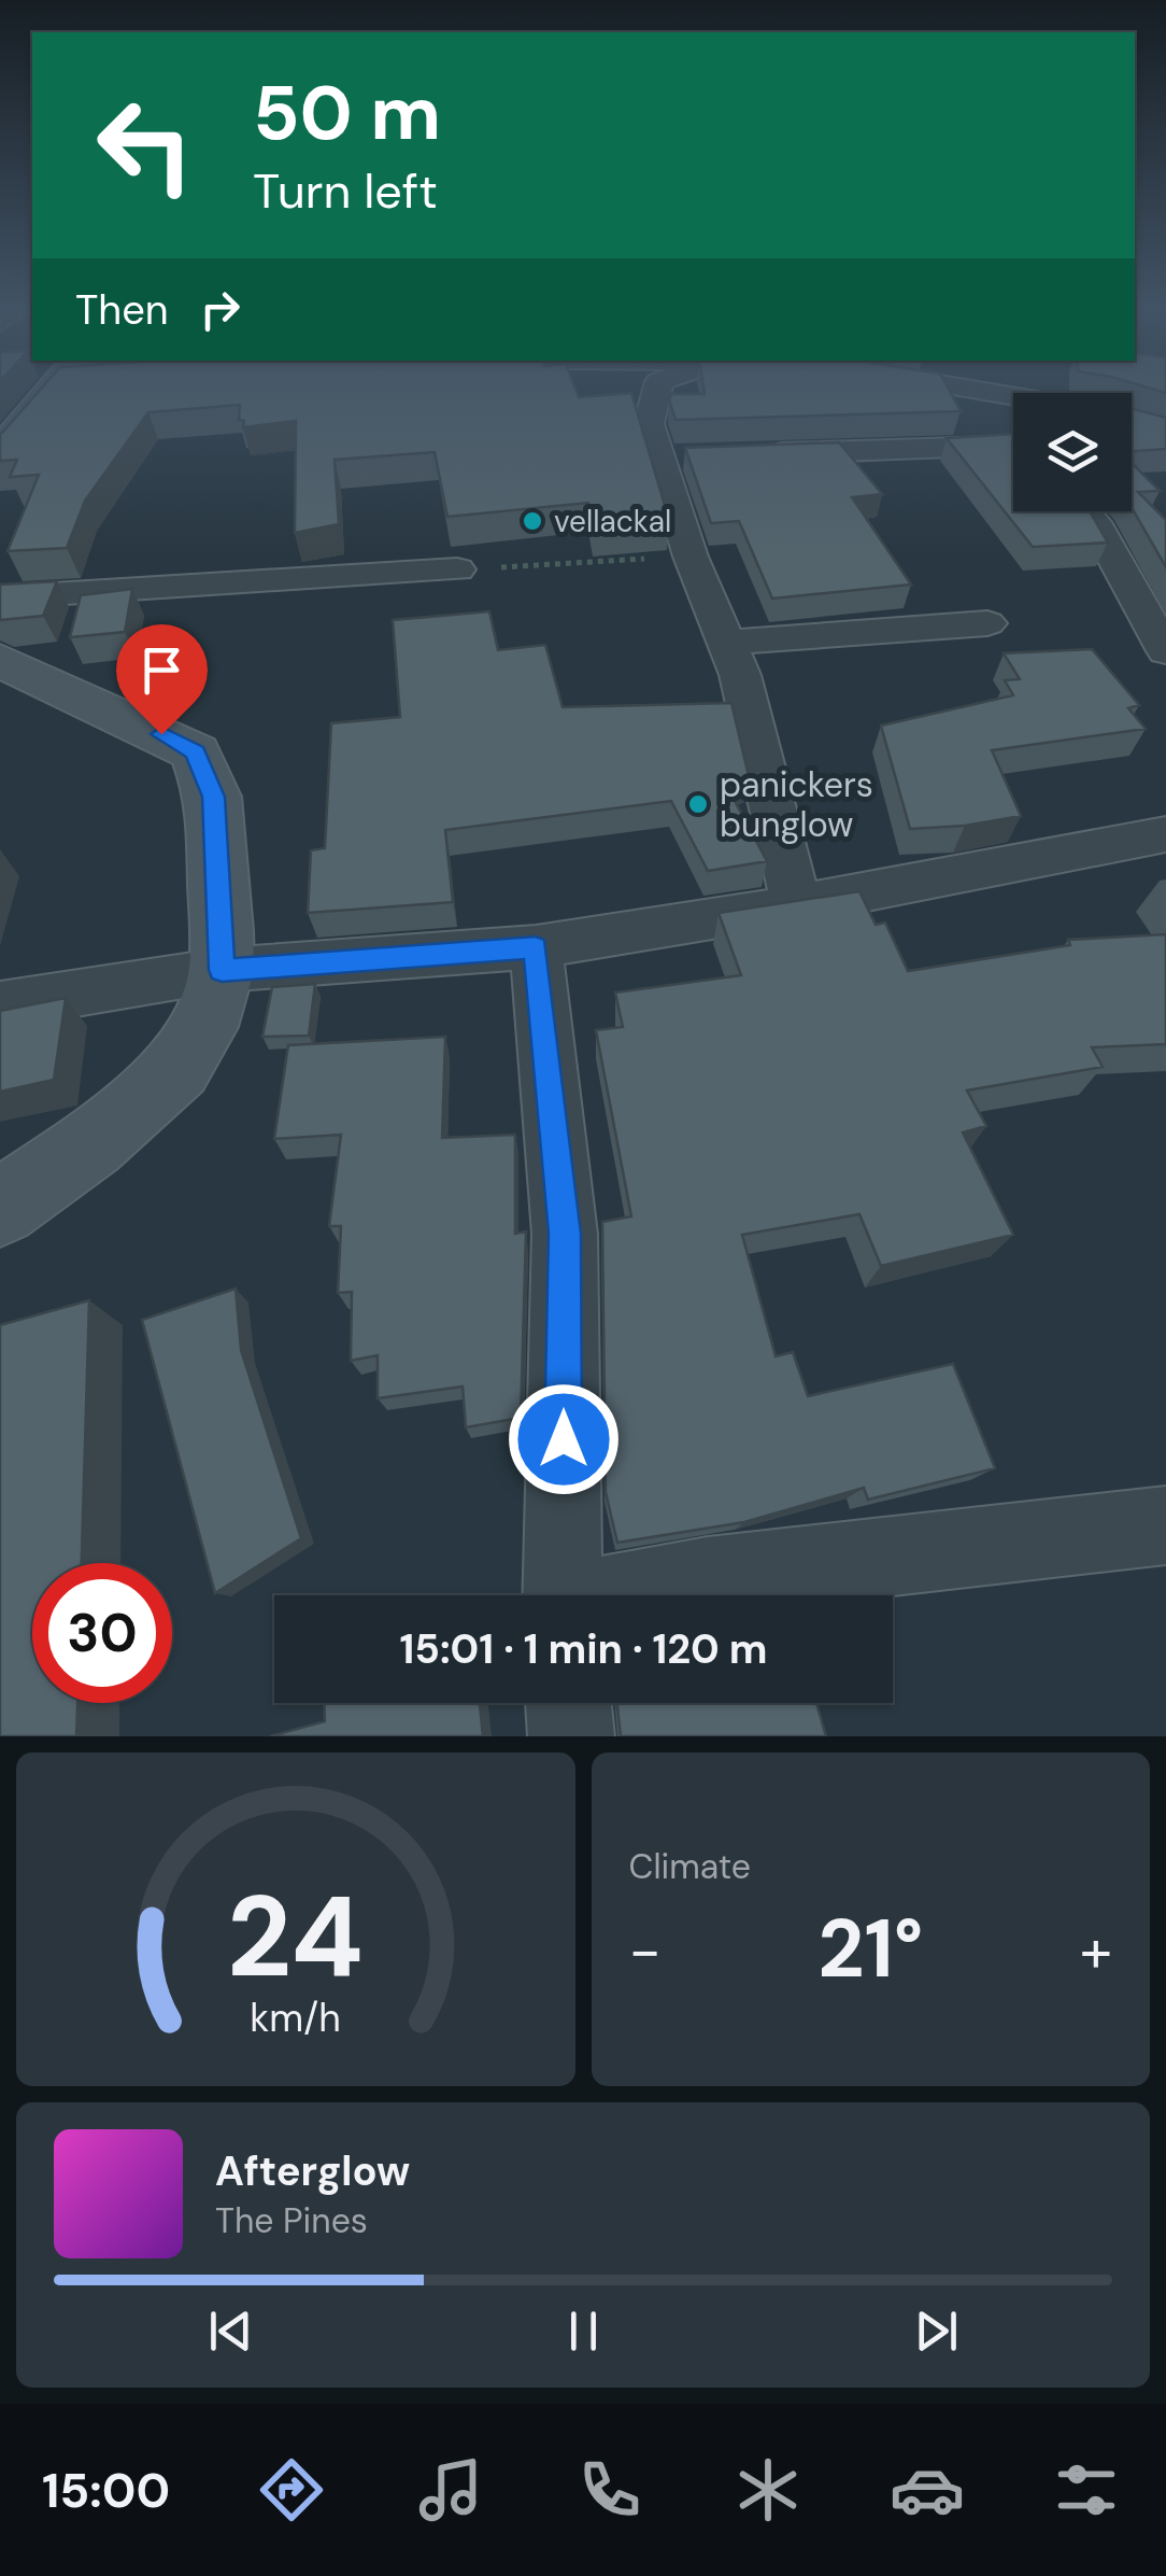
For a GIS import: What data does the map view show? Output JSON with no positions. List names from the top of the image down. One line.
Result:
{"places":["vellackal","panickers bunglow"],"page":{"turn":["50 m","Turn left"],"then":"Then","limit":"30","trip":"15:01 · 1 min · 120 m","tile":"Climate","heat":["−","21°","+"],"song":["Afterglow","The Pines"],"tabs":"15:00","gauge":["24","km/h"]}}
